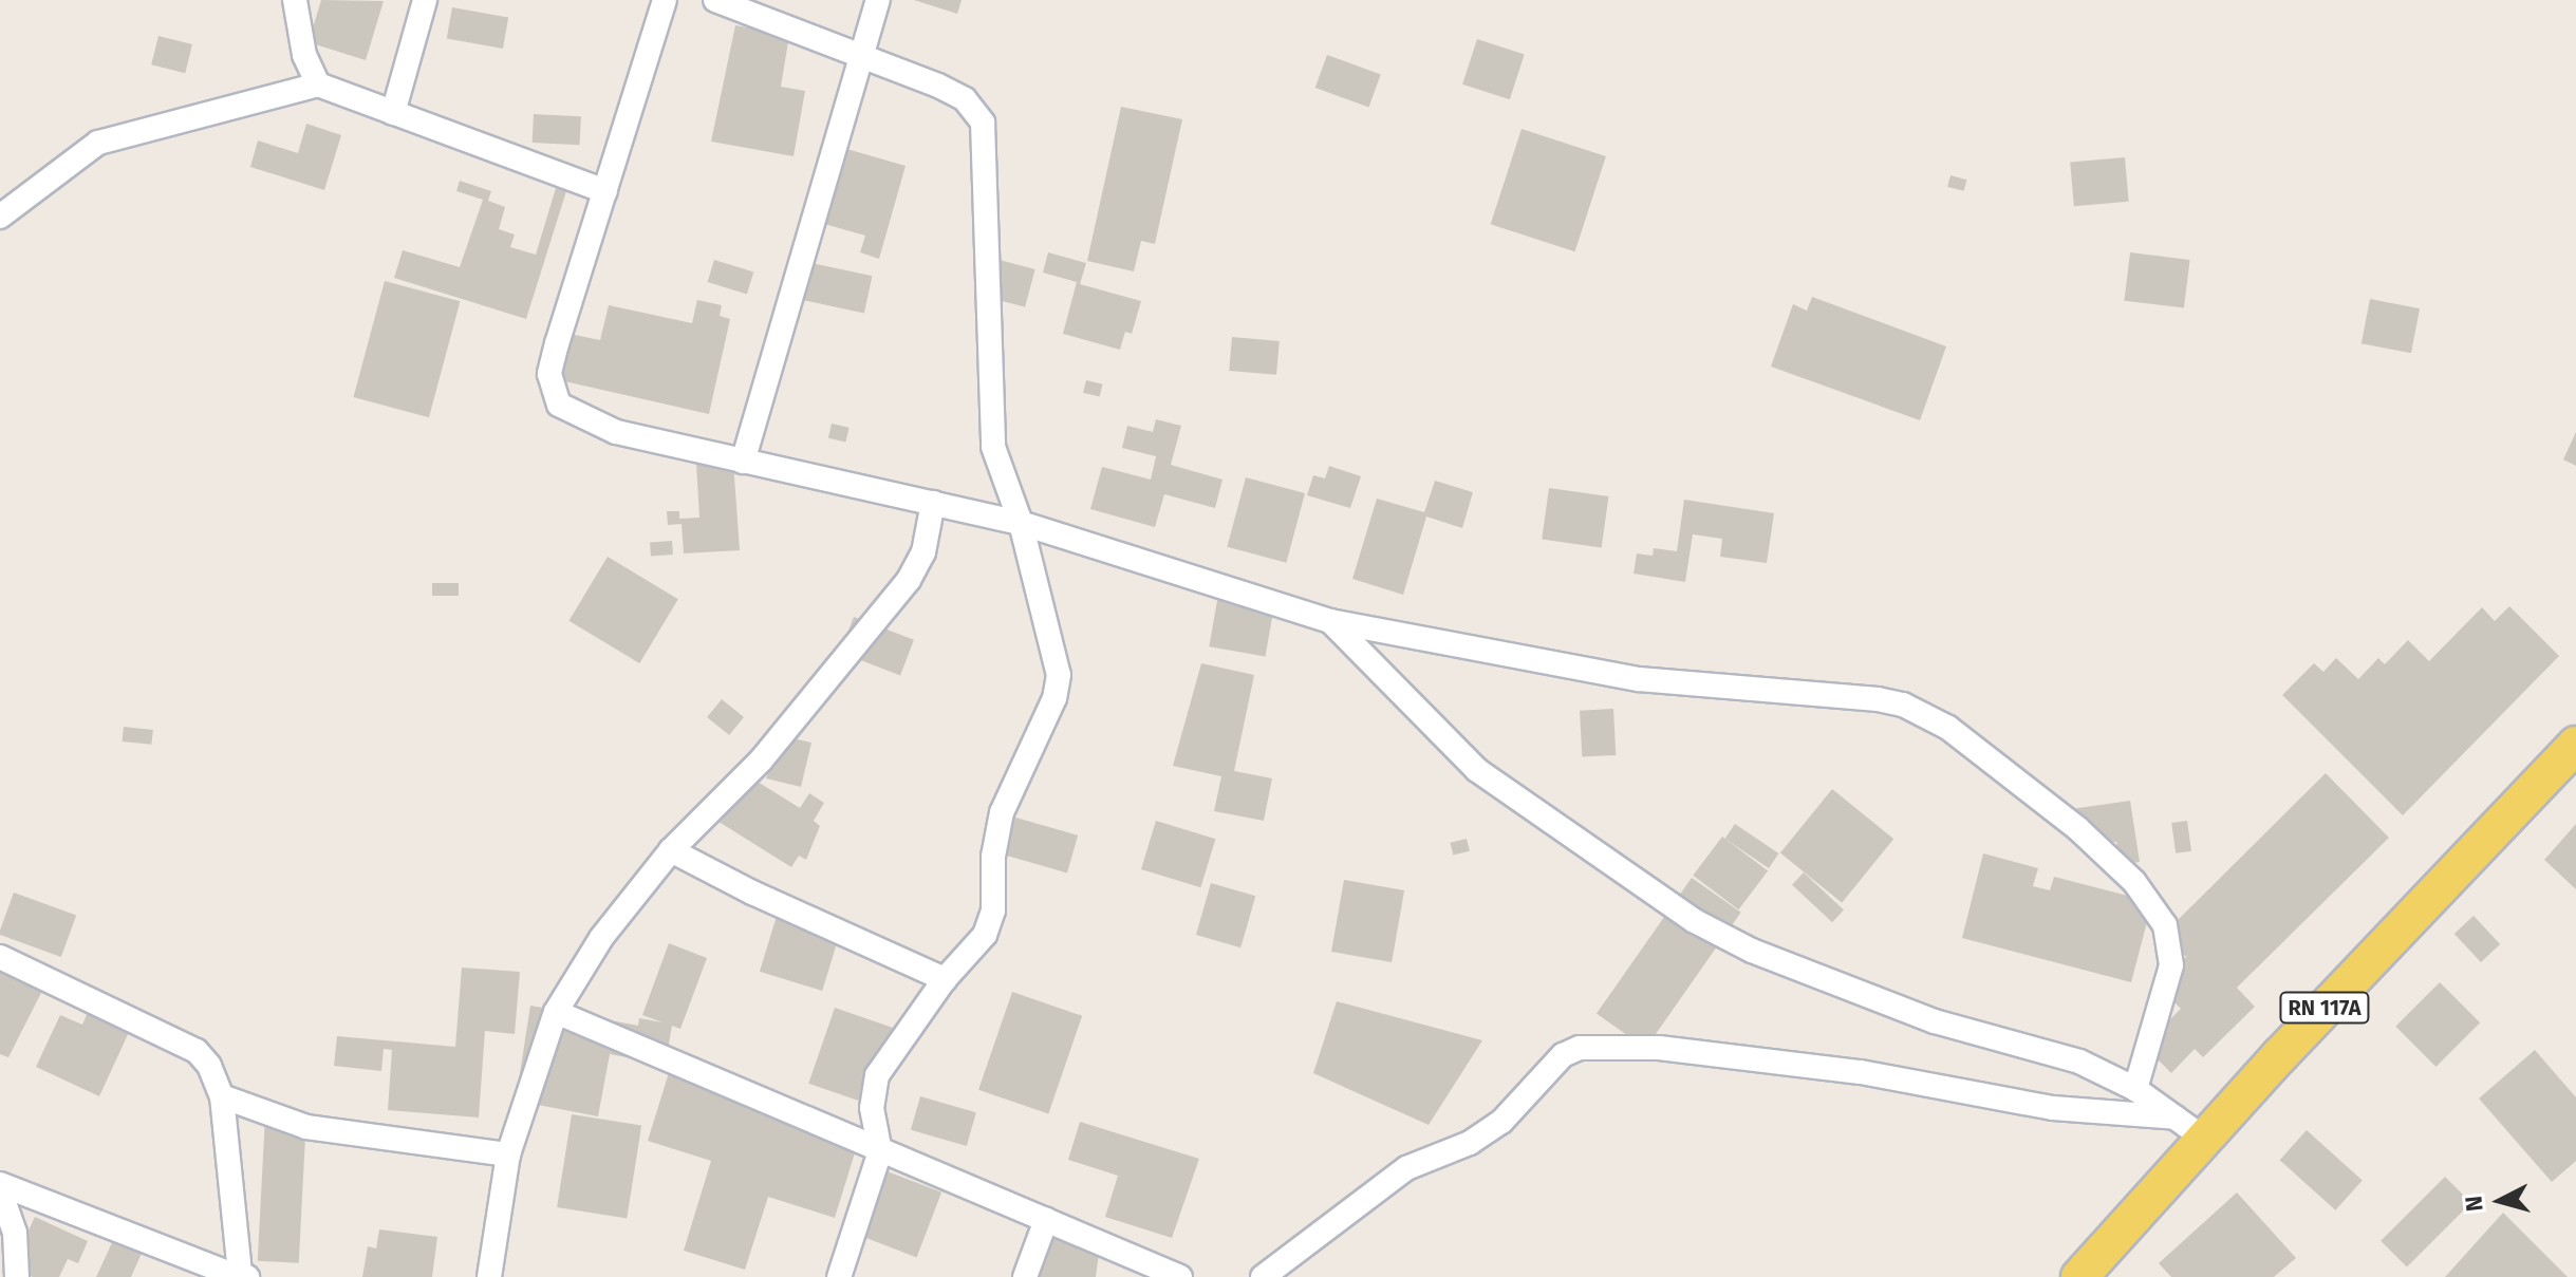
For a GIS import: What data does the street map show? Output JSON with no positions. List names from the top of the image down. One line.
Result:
{"streets":{"main road":["RN 117A"]},"north":"left"}
